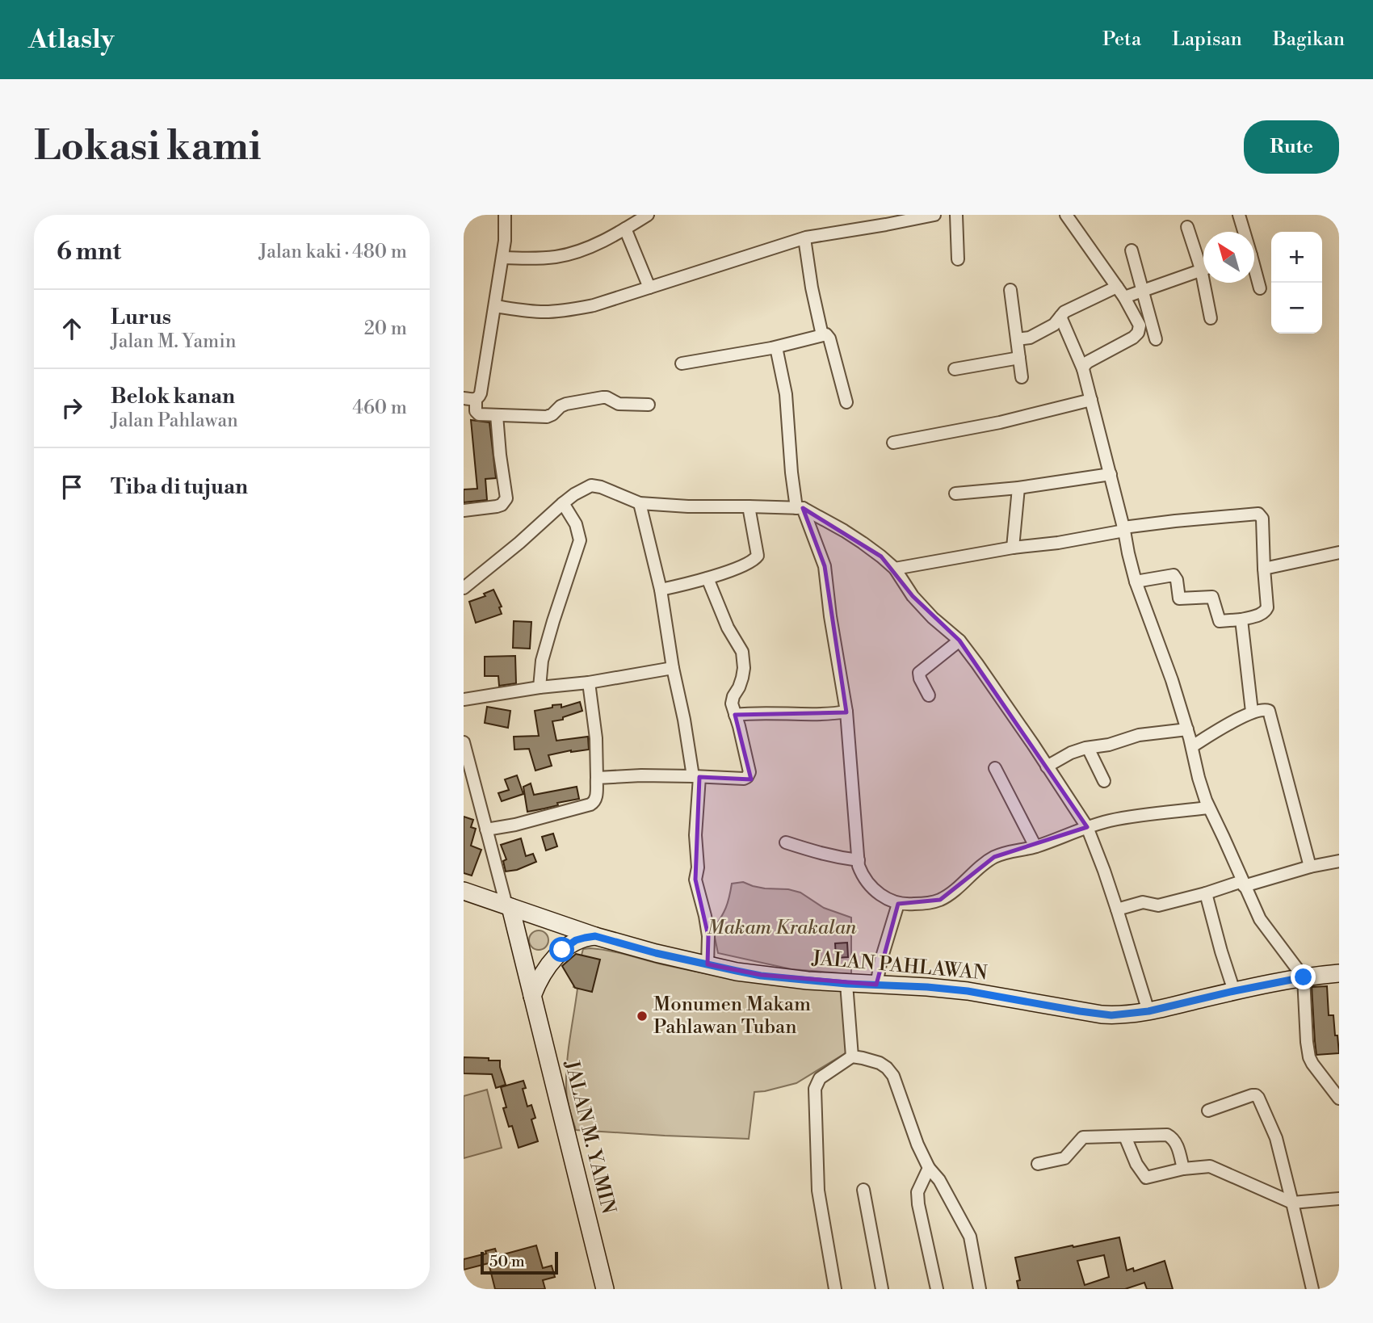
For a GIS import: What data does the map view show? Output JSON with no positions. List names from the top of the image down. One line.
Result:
{"streets":{"main road":["JALAN PAHLAWAN","JALAN M. YAMIN"]},"crossings":[["JALAN PAHLAWAN","JALAN M. YAMIN"]],"parks":["Makam Krakalan"],"places":["Monumen Makam Pahlawan Tuban"],"scale_bar":"50 m","north":"top left","page":{"header":"Atlasly","nav":["Peta","Lapisan","Bagikan"],"buttons":"Rute","title":"Lokasi kami","heading":["6 mnt","Jalan kaki · 480 m"],"map_buttons":["+","−"],"list":[["Lurus","Jalan M. Yamin","20 m"],["Belok kanan","Jalan Pahlawan","460 m"],"Tiba di tujuan"],"scale":"50 m"}}
